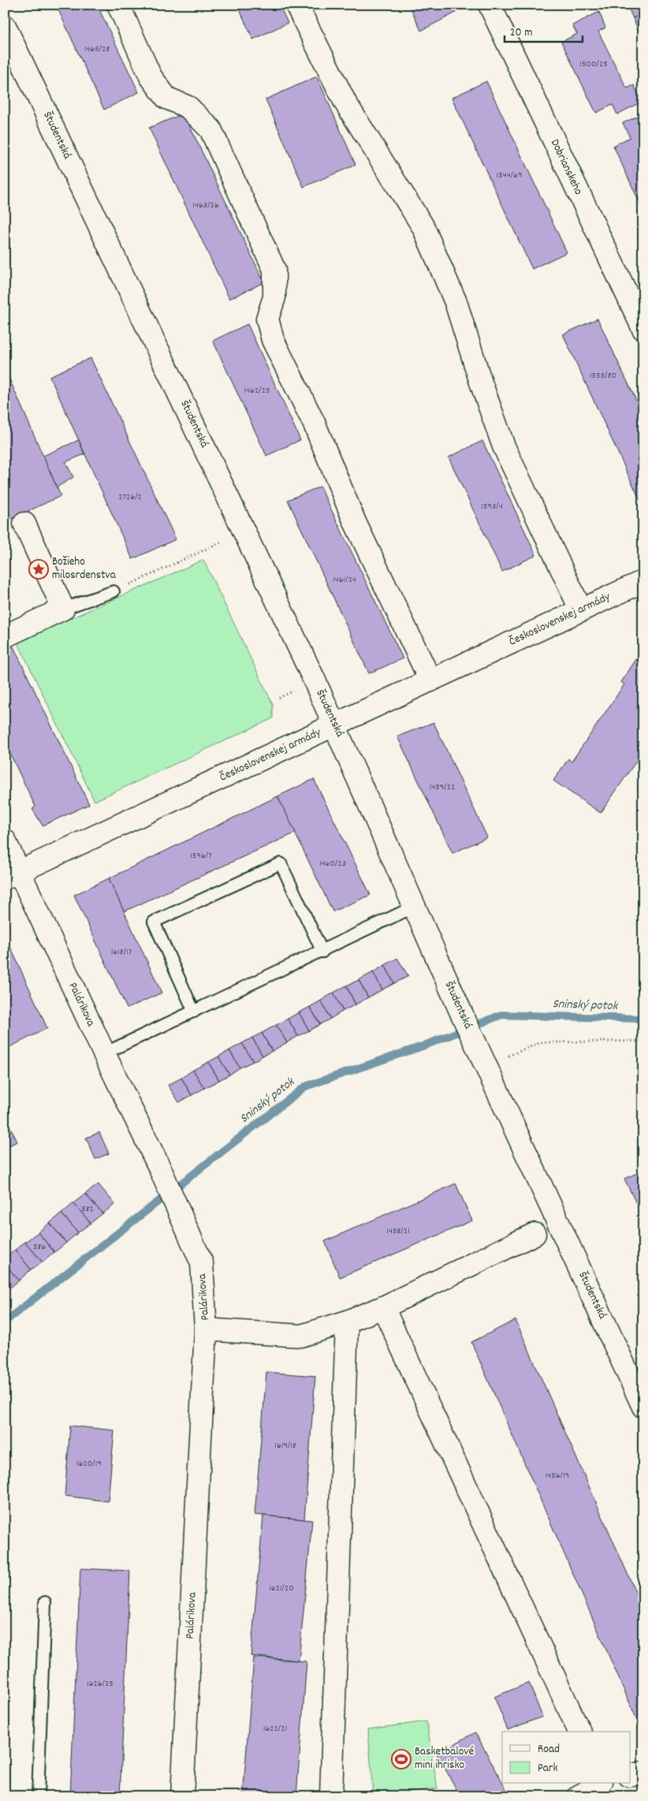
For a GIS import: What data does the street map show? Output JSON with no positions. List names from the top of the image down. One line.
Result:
{"streets":{"street":["Študentská","Dobrianskeho","Československej armády","Palárikova"]},"crossings":[["Študentská","Československej armády"],["Československej armády","Palárikova"]],"water":["Sninský potok"],"places":{"place":["Božieho milosrdenstva"],"sports":["Basketbalové mini ihrisko"]},"house_numbers":["1465/28","1500/25","1544/69","1463/26","1555/80","1462/25","2726/2","1593/4","1461/24","1459/22","1596/7","1460/23","1618/17","582","1458/21","586","1619/18","1620/19","1456/19","1621/20","1626/25","1622/21"],"legend":["Road","Park"],"scale_bar":"20 m"}
